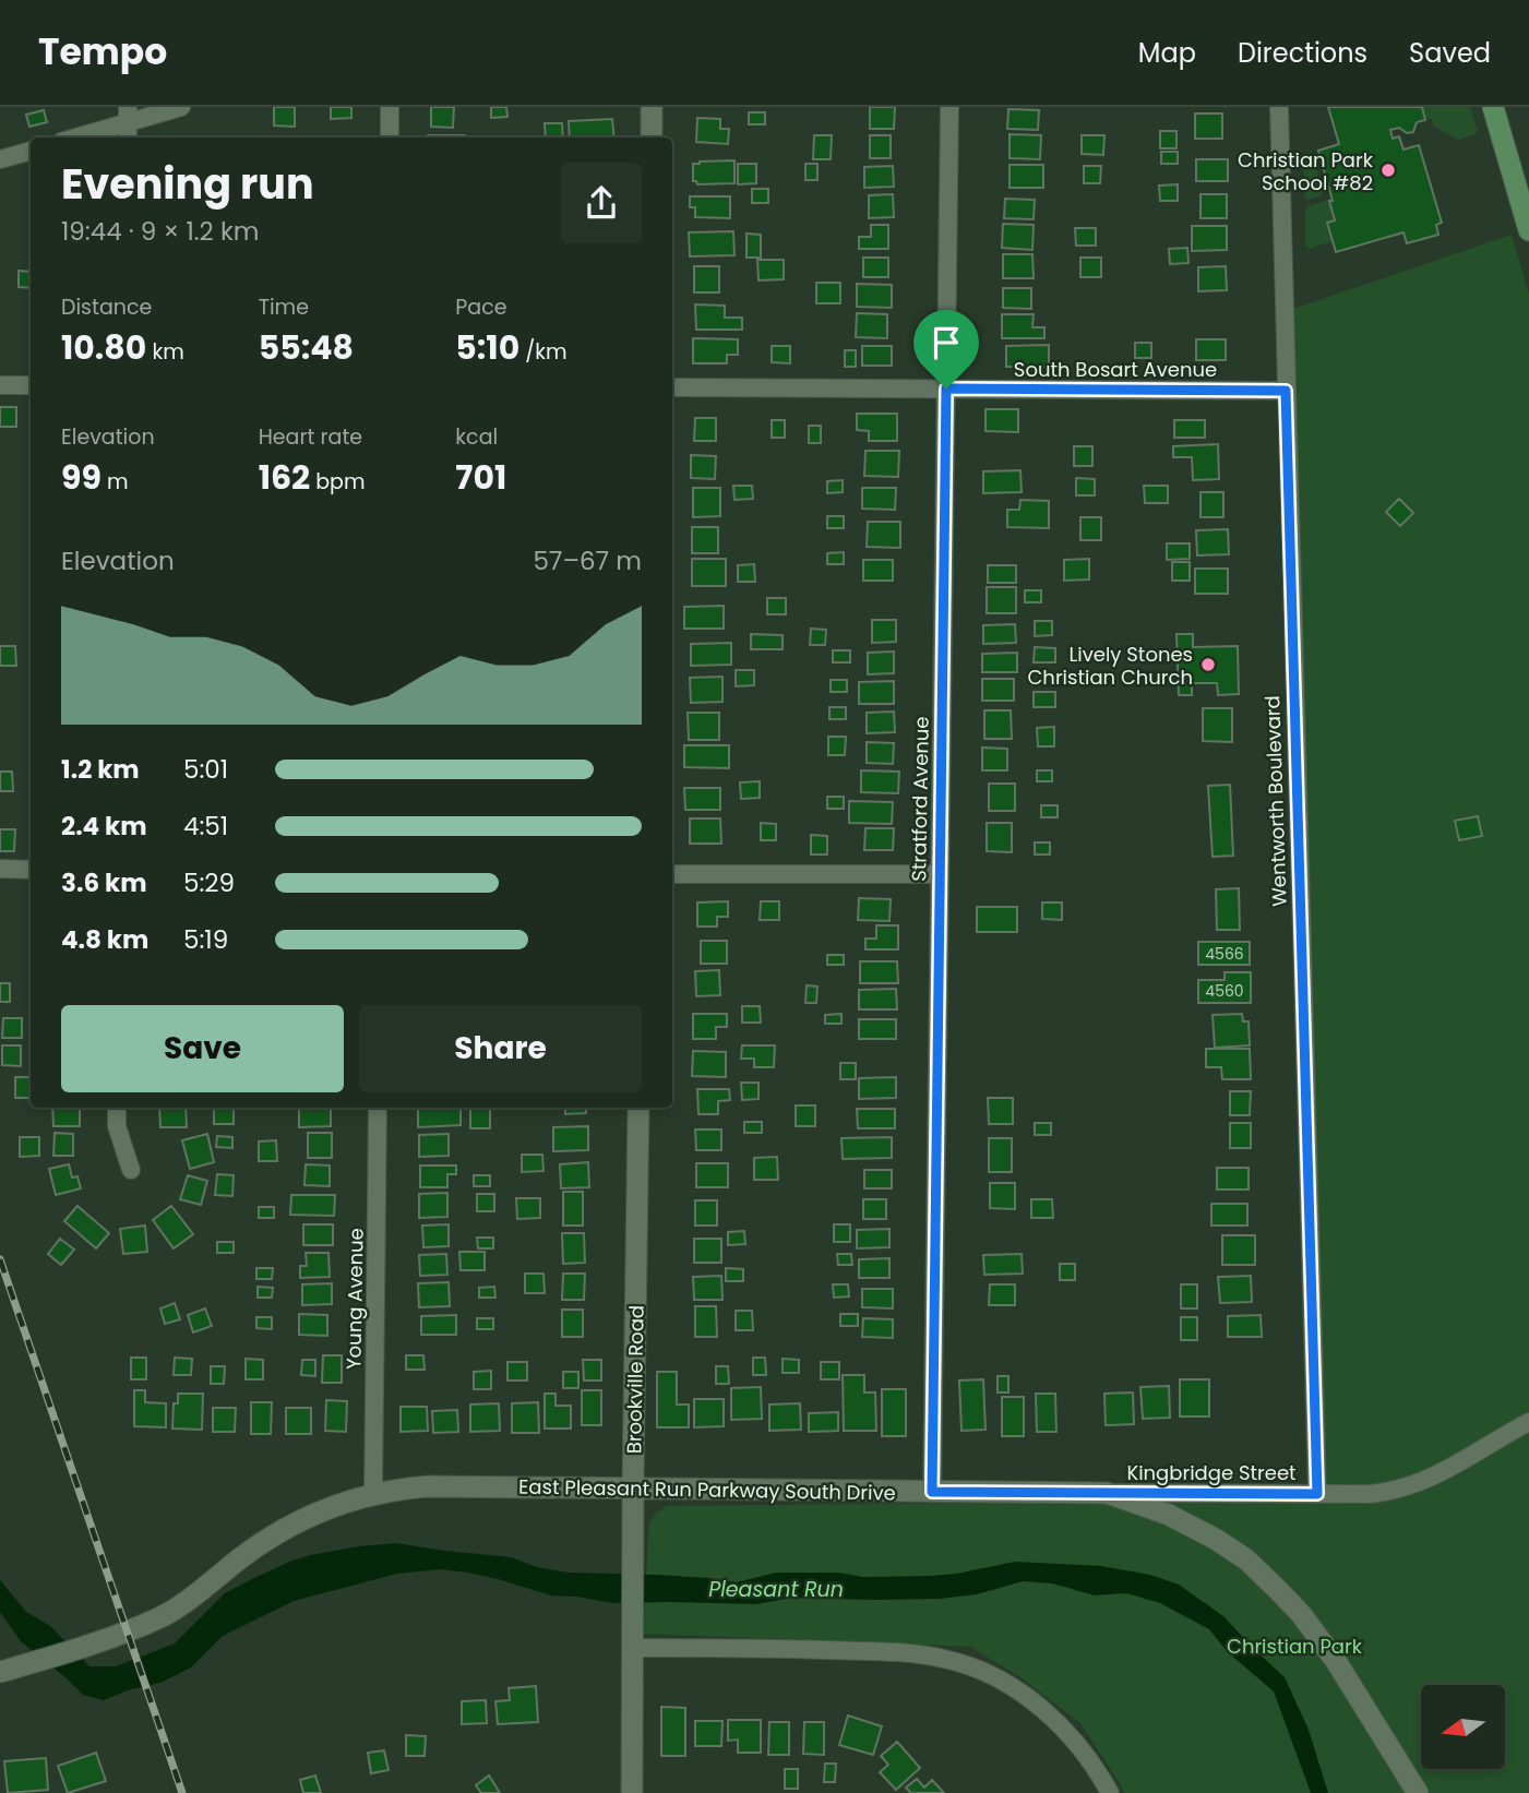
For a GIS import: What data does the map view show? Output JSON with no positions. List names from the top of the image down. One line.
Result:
{"streets":{"street":["South Bosart Avenue","Stratford Avenue","Wentworth Boulevard","Young Avenue","Brookville Road","Kingbridge Street","East Pleasant Run Parkway South Drive"]},"crossings":[["South Bosart Avenue","Stratford Avenue"],["South Bosart Avenue","Wentworth Boulevard"],["Stratford Avenue","East Pleasant Run Parkway South Drive"],["Wentworth Boulevard","Kingbridge Street"],["Young Avenue","East Pleasant Run Parkway South Drive"],["Brookville Road","East Pleasant Run Parkway South Drive"],["Kingbridge Street","East Pleasant Run Parkway South Drive"]],"water":["Pleasant Run"],"parks":["Christian Park"],"places":["Christian Park School #82","Lively Stones Christian Church"],"house_numbers":["4566","4560"],"north":"left","page":{"header":"Tempo","nav":["Map","Directions","Saved"],"heading":["Evening run","19:44 · 9 × 1.2 km"],"stats":[["Distance","10.80 km"],["Time","55:48"],["Pace","5:10 /km"],["Elevation","99 m"],["Heart rate","162 bpm"],["kcal","701"]],"chart":["Elevation","57–67 m"],"list":[{"name":"1.2 km","note":"5:01"},{"name":"2.4 km","note":"4:51"},{"name":"3.6 km","note":"5:29"},{"name":"4.8 km","note":"5:19"}],"buttons":["Save","Share"]}}
